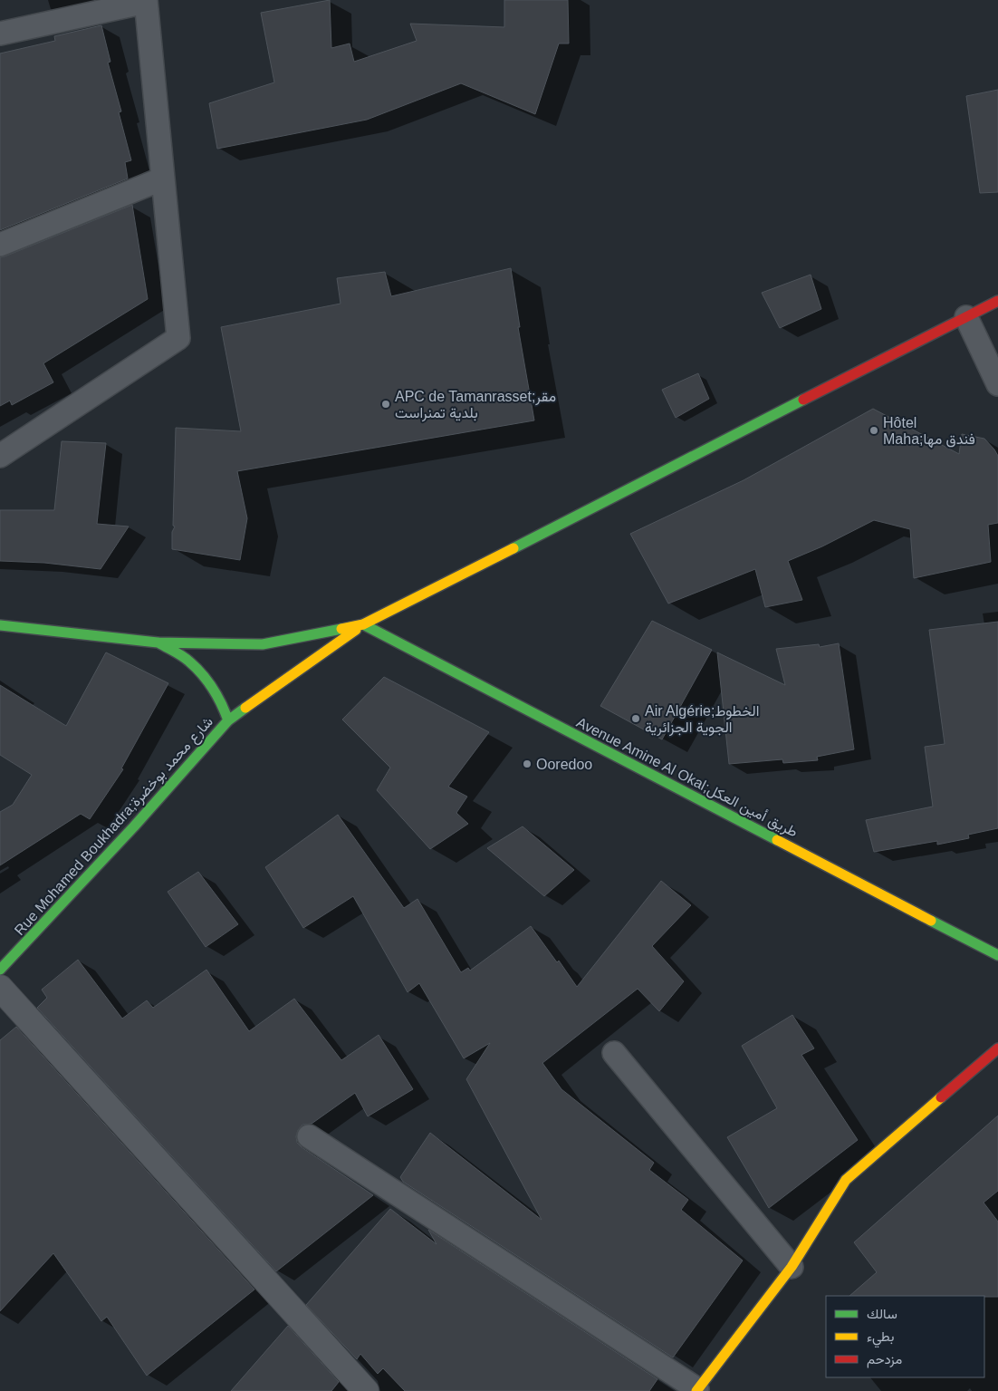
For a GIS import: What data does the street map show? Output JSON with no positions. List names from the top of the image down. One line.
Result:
{"streets":{"street":["Avenue Amine Al Okal;طريق أمين العكل","Rue Mohamed Boukhadra;شارع محمد بوخضرة"]},"crossings":[["Avenue Amine Al Okal;طريق أمين العكل","Rue Mohamed Boukhadra;شارع محمد بوخضرة"]],"places":["APC de Tamanrasset;مقر بلدية تمنراست","Hôtel Maha;فندق مها","Air Algérie;الخطوط الجوية الجزائرية","Ooredoo"],"legend":["سالك","بطيء","مزدحم"]}
